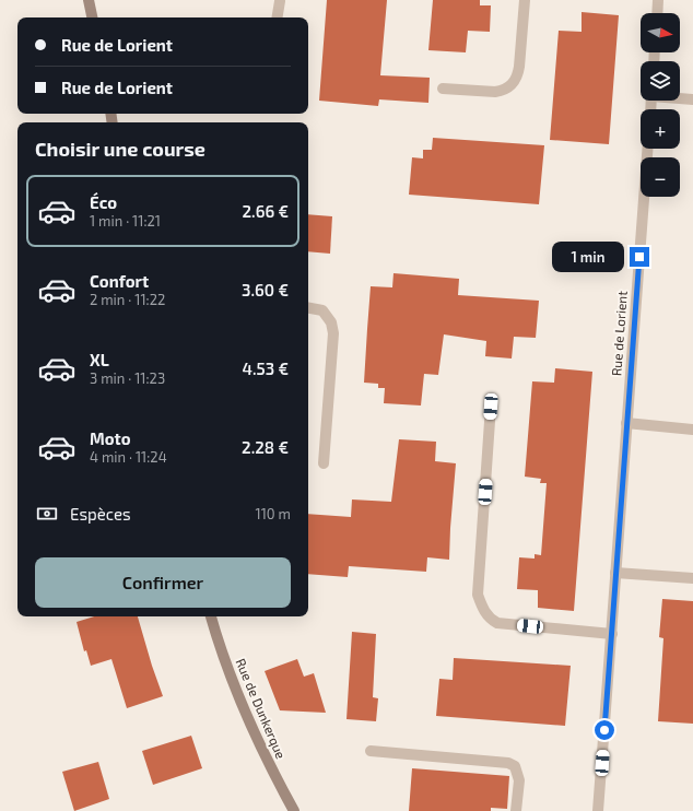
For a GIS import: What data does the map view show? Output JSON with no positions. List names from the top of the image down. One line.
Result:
{"streets":{"street":["Rue de Lorient","Rue de Dunkerque"]},"north":"right","page":{"map_buttons":["+","−"],"banner":["Rue de Lorient","Rue de Lorient"],"heading":"Choisir une course","list":[{"name":"Éco","note":"1 min · 11:21","value":"2.66 €"},{"name":"Confort","note":"2 min · 11:22","value":"3.60 €"},{"name":"XL","note":"3 min · 11:23","value":"4.53 €"},{"name":"Moto","note":"4 min · 11:24","value":"2.28 €"}],"bubble":"1 min","pay":["Espèces","110 m"],"buttons":"Confirmer"}}
